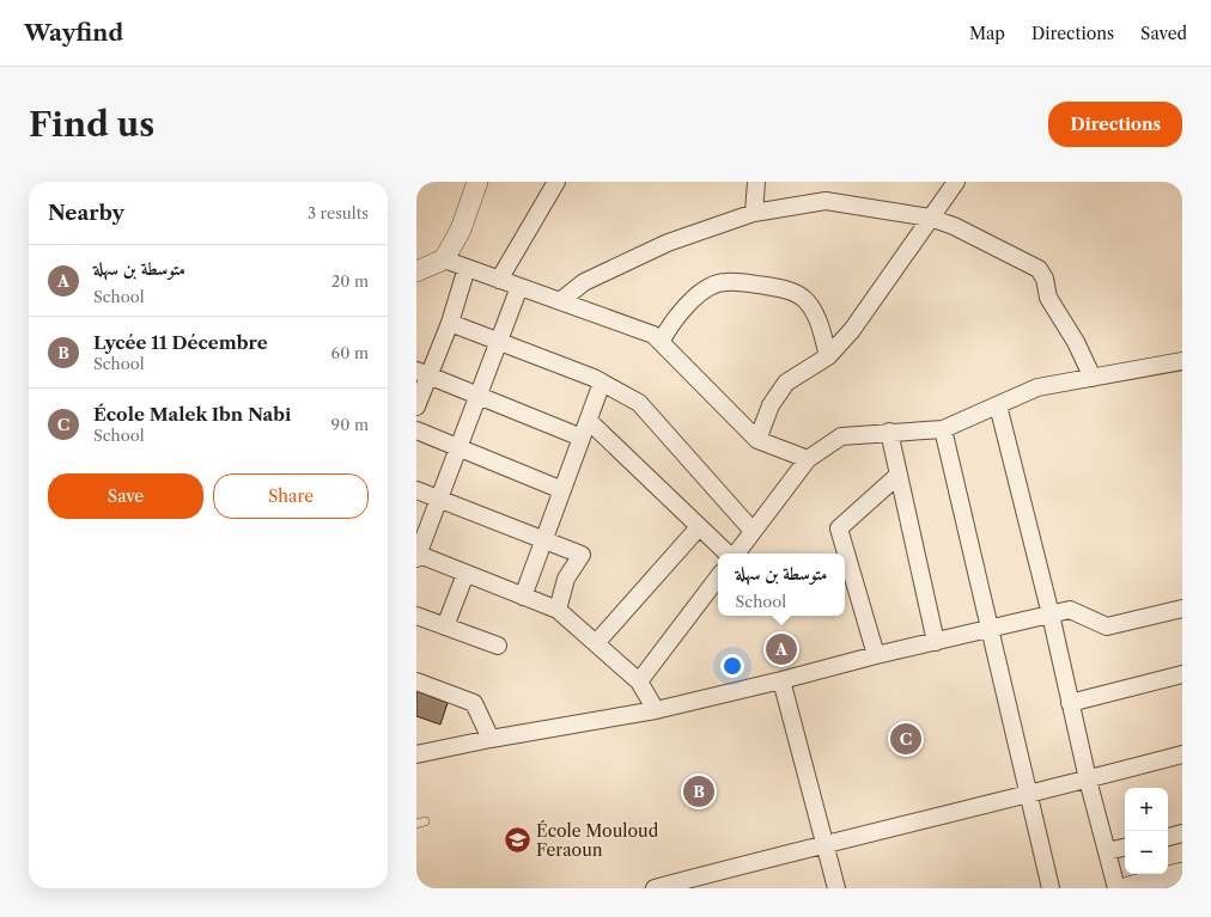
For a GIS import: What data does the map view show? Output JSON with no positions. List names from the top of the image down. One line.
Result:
{"places":{"school or university":["École Mouloud Feraoun"]},"page":{"header":"Wayfind","nav":["Map","Directions","Saved"],"buttons":["Directions",["Save","Share"]],"title":"Find us","heading":["Nearby","3 results"],"list":[{"mark":"A","name":"متوسطة بن سهلة","note":"School","value":"20 m"},{"mark":"B","name":"Lycée 11 Décembre","note":"School","value":"60 m"},{"mark":"C","name":"École Malek Ibn Nabi","note":"School","value":"90 m"}],"popup":["متوسطة بن سهلة","School"],"pins":["A","C","B"],"map_buttons":["+","−"]}}
